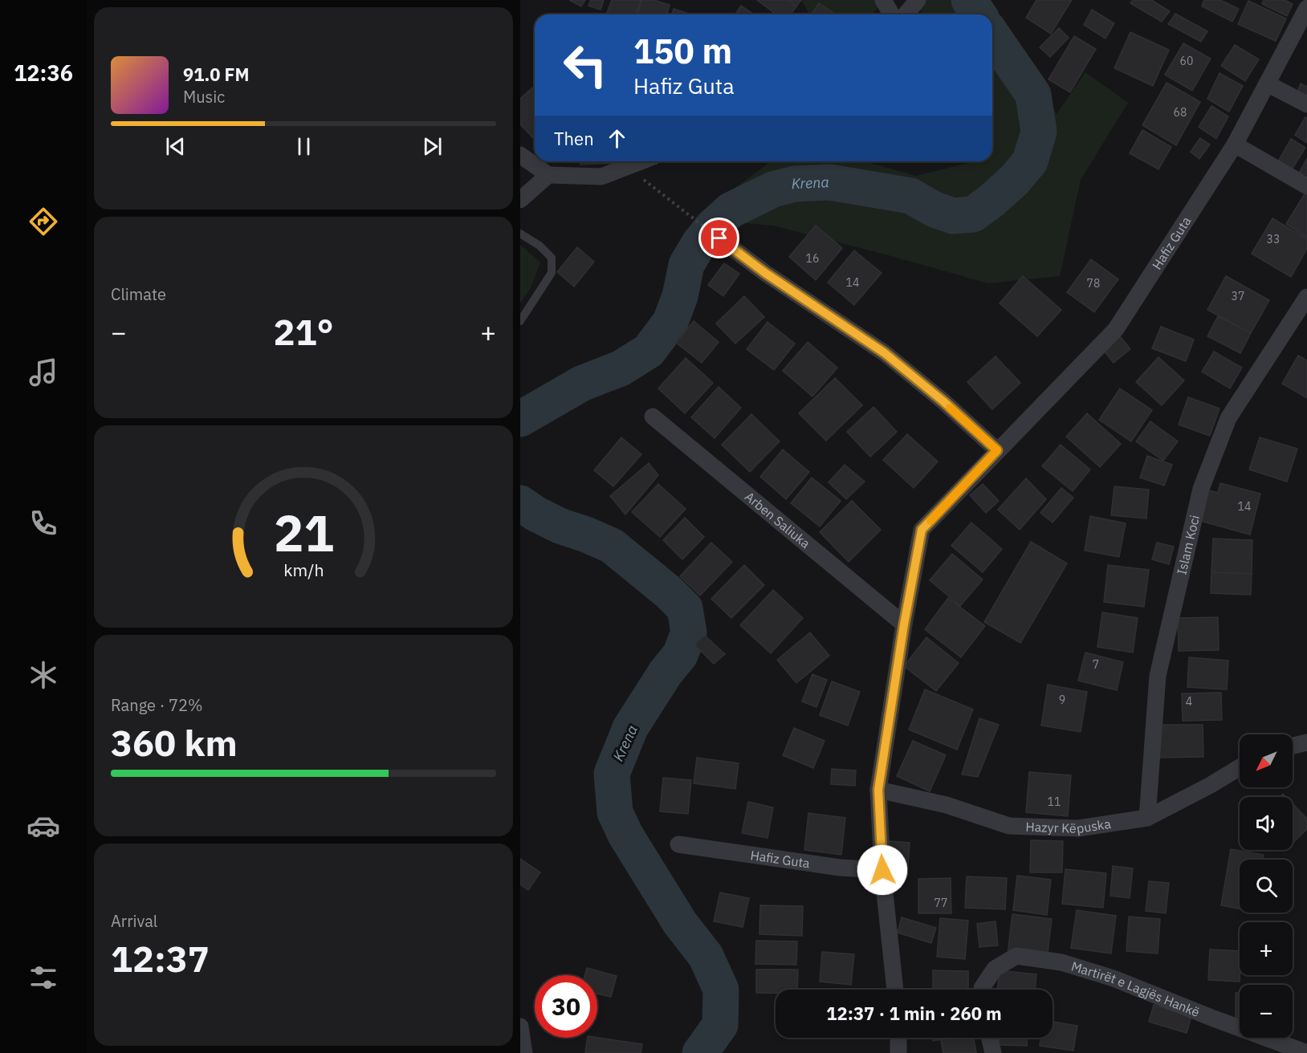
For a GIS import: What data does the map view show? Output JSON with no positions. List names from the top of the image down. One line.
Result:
{"streets":{"street":["Hafiz Guta","Arben Saliuka","Islam Koci","Hazyr Këpuska","Martirët e Lagjës Hankë"]},"crossings":[["Hafiz Guta","Arben Saliuka"],["Hafiz Guta","Hazyr Këpuska"],["Islam Koci","Hazyr Këpuska"]],"water":["Krena"],"house_numbers":["60","68","33","16","14","78","37","14","7","9","4","11","77"],"north":"bottom left","page":{"tabs":"12:36","turn":["150 m","Hafiz Guta"],"song":["91.0 FM","Music"],"then":"Then","tile":["Climate",["Range · 72%","360 km"],["Arrival","12:37"]],"heat":["−","21°","+"],"map_buttons":["+","−"],"limit":"30","trip":"12:37 · 1 min · 260 m","gauge":["21","km/h"]}}
